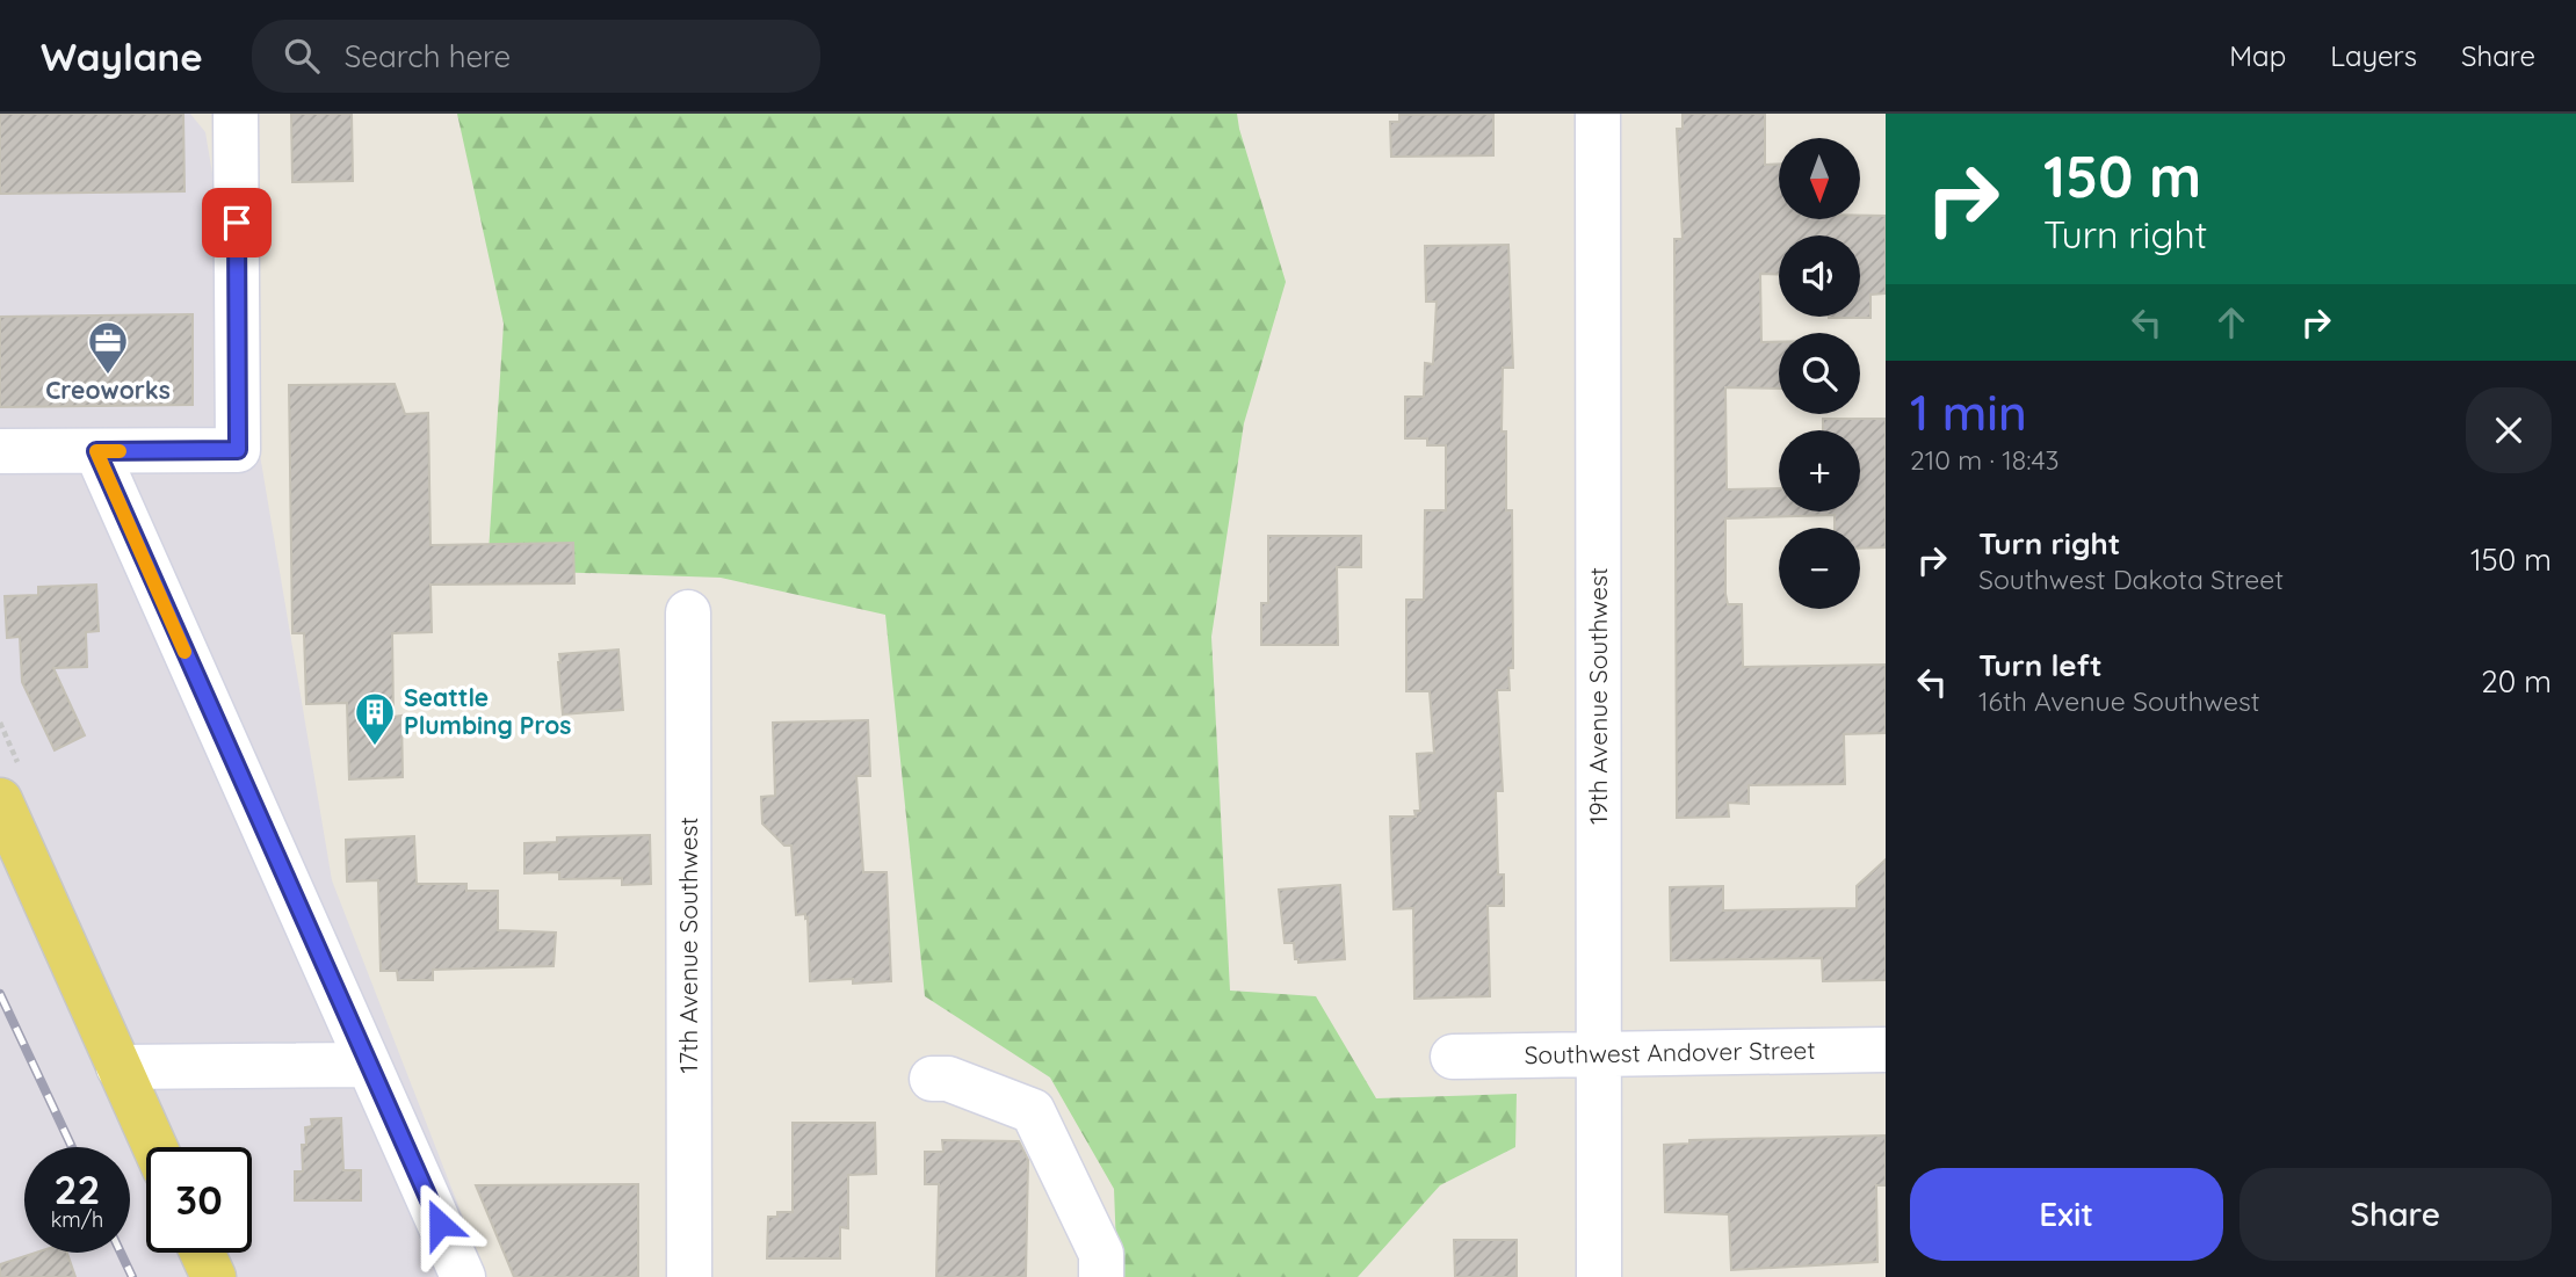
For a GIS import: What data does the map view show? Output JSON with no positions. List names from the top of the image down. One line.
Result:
{"streets":{"street":["19th Avenue Southwest","17th Avenue Southwest","Southwest Andover Street"]},"crossings":[["19th Avenue Southwest","Southwest Andover Street"]],"places":{"office":["Creoworks"],"building":["Seattle Plumbing Pros"]},"north":"bottom","page":{"header":"Waylane","search":"Search here","nav":["Map","Layers","Share"],"turn":["150 m","Turn right"],"map_buttons":["+","−"],"heading":["1 min","210 m · 18:43"],"list":[{"name":"Turn right","note":"Southwest Dakota Street","value":"150 m"},{"name":"Turn left","note":"16th Avenue Southwest","value":"20 m"}],"speed":"22 km/h","limit":"30","buttons":["Exit","Share"]}}
